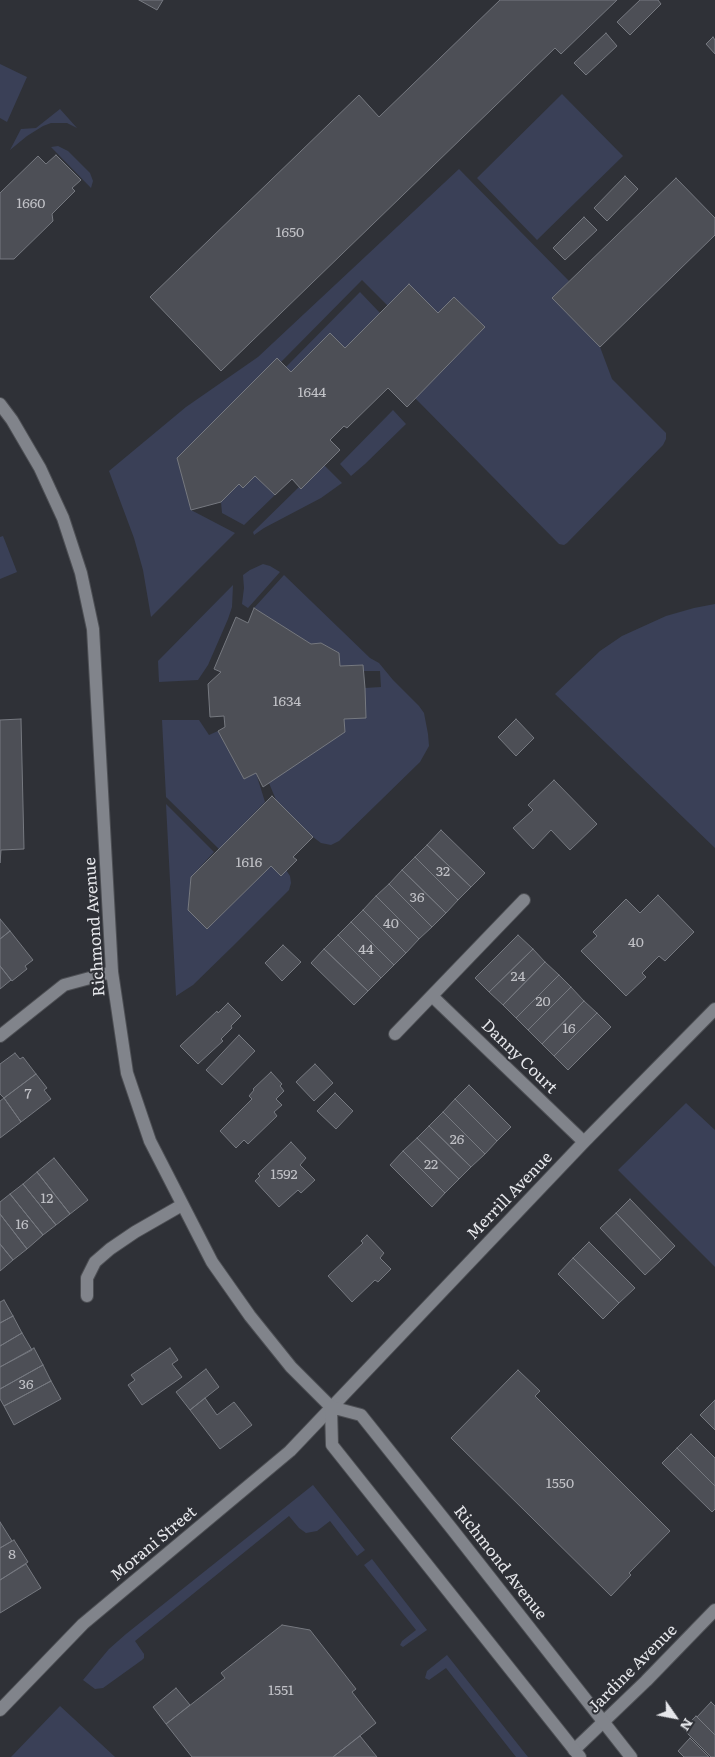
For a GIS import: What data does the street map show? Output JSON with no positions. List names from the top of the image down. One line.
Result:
{"streets":{"main road":["Richmond Avenue","Danny Court","Merrill Avenue","Morani Street","Jardine Avenue"]},"crossings":[["Richmond Avenue","Merrill Avenue"],["Richmond Avenue","Morani Street"],["Richmond Avenue","Jardine Avenue"],["Danny Court","Merrill Avenue"],["Merrill Avenue","Morani Street"]],"house_numbers":["1660","1650","1644","1634","1616","32","36","40","40","44","24","20","16","7","26","22","1592","12","16","36","1550","8","1551"],"north":"bottom right"}
